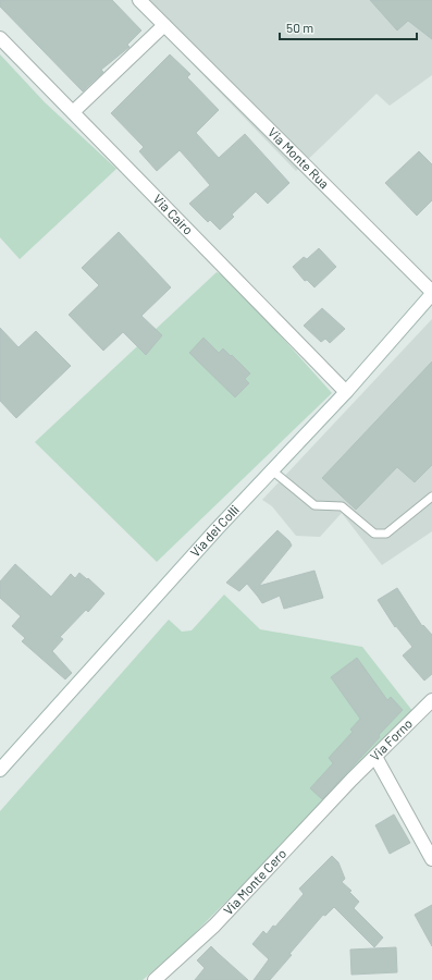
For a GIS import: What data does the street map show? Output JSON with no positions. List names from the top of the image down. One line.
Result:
{"streets":{"street":["Via Monte Rua","Via Cairo","Via dei Colli","Via Forno","Via Monte Cero"]},"crossings":[["Via Monte Rua","Via dei Colli"],["Via Cairo","Via dei Colli"],["Via Forno","Via Monte Cero"]],"scale_bar":"50 m"}
